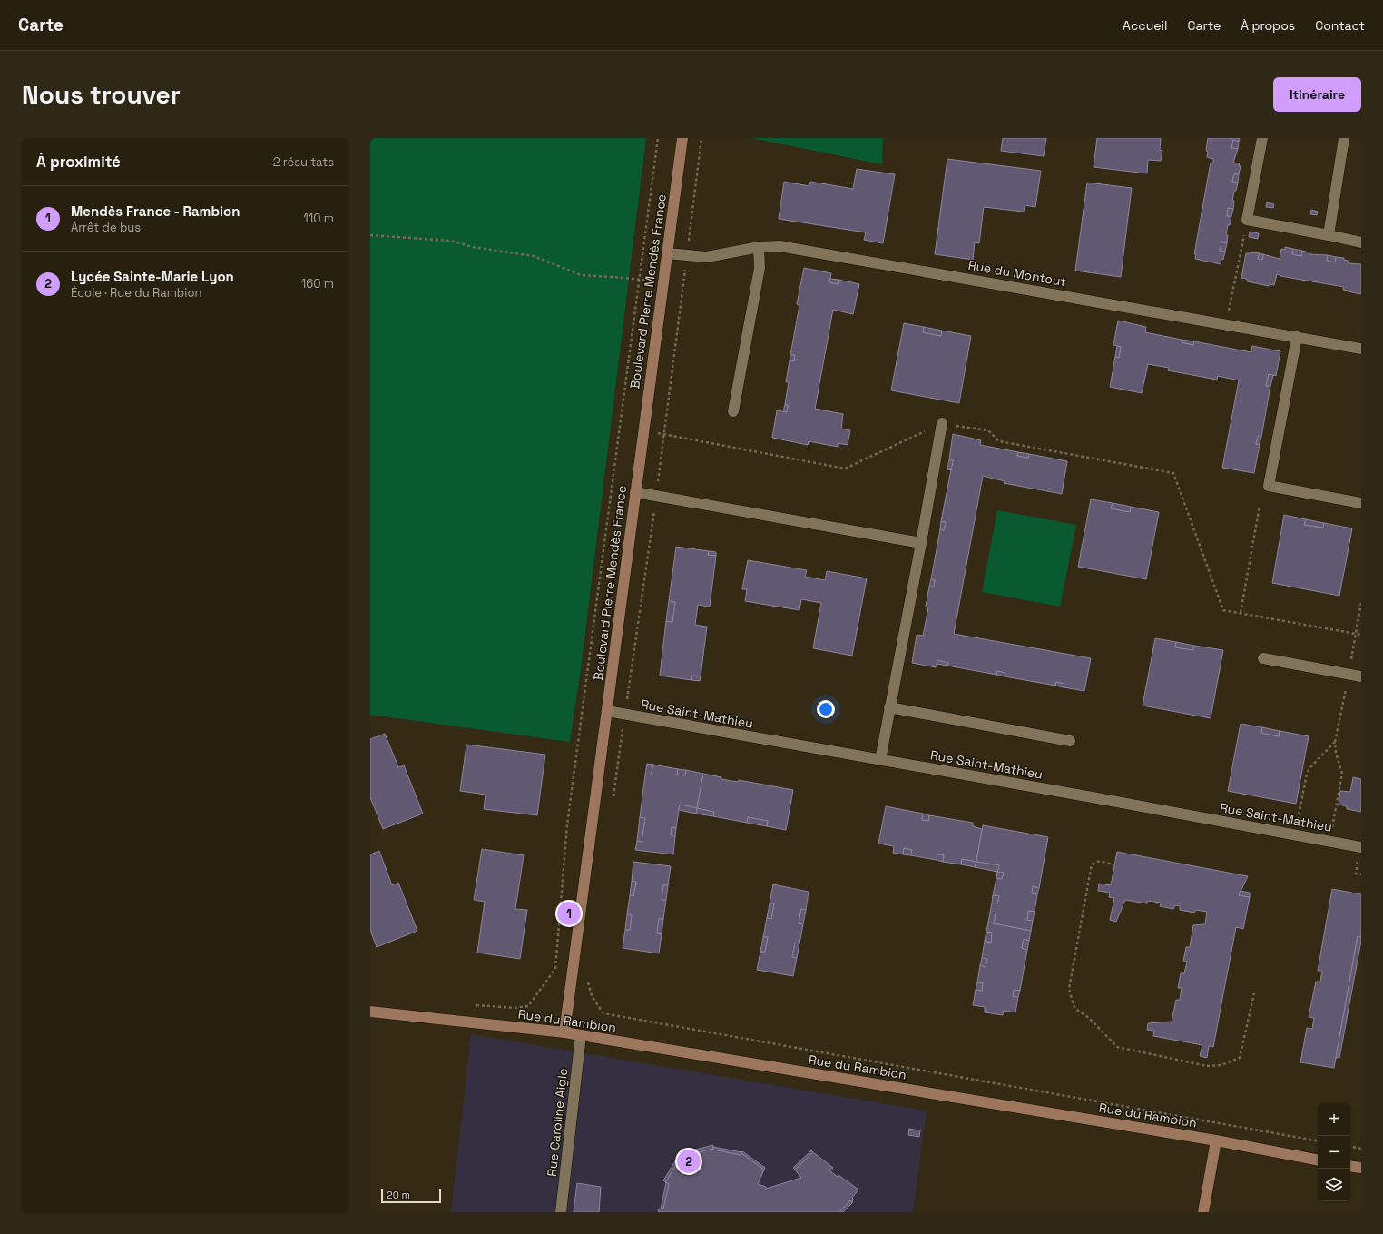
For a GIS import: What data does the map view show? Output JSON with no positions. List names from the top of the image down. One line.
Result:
{"streets":{"street":["Rue du Montout","Boulevard Pierre Mendès France","Rue Saint-Mathieu","Rue du Rambion","Rue Caroline Aigle"]},"crossings":[["Rue du Montout","Boulevard Pierre Mendès France"],["Boulevard Pierre Mendès France","Rue Saint-Mathieu"],["Boulevard Pierre Mendès France","Rue du Rambion"],["Rue du Rambion","Rue Caroline Aigle"]],"scale_bar":"20 m","page":{"header":"Carte","nav":["Accueil","Carte","À propos","Contact"],"buttons":"Itinéraire","title":"Nous trouver","heading":["À proximité","2 résultats"],"list":[{"mark":"1","name":"Mendès France - Rambion","note":"Arrêt de bus","value":"110 m"},{"mark":"2","name":"Lycée Sainte-Marie Lyon","note":"École · Rue du Rambion","value":"160 m"}],"pins":["1","2"],"map_buttons":["+","−"],"scale":"20 m"}}
